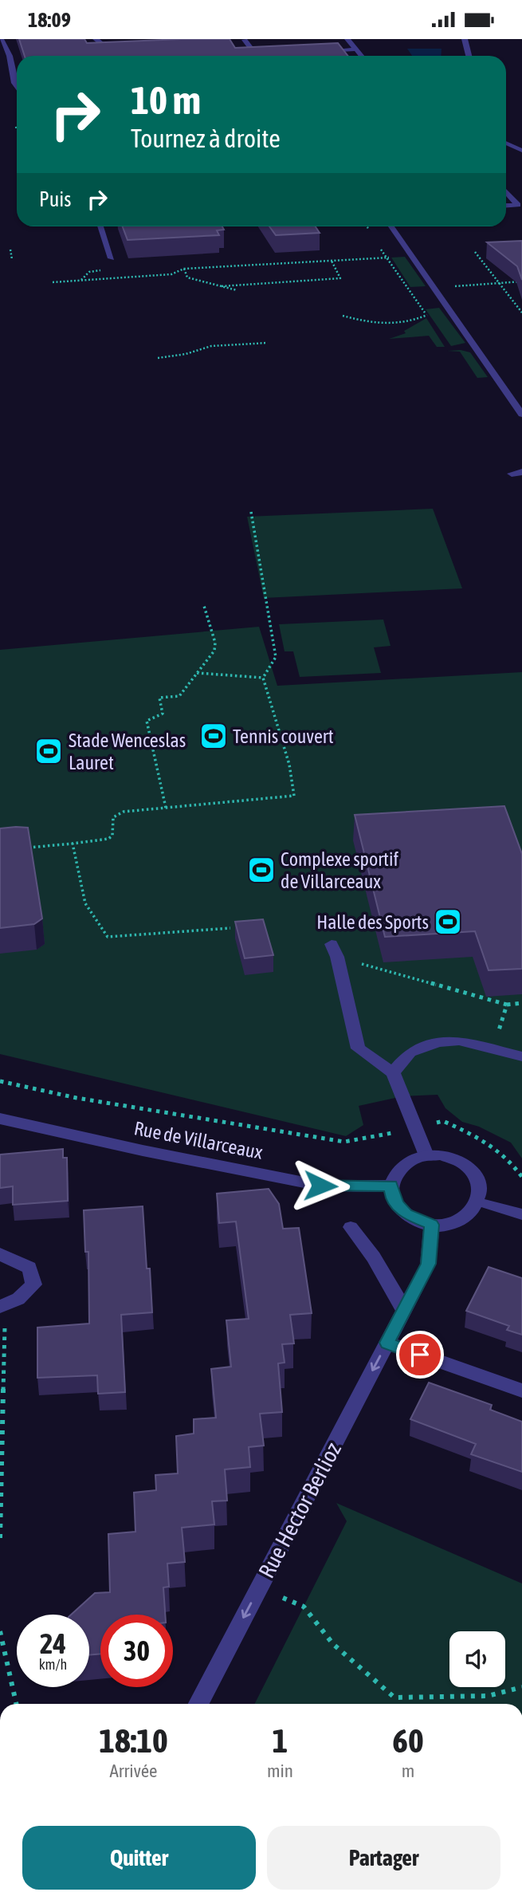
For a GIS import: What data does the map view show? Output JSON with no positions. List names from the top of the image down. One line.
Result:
{"streets":{"street":["Rue de Villarceaux","Rue Hector Berlioz"]},"crossings":[["Rue de Villarceaux","Rue Hector Berlioz"]],"one_way":["Rue Hector Berlioz"],"places":{"sports":["Tennis couvert","Stade Wenceslas Lauret","Complexe sportif de Villarceaux","Halle des Sports"]},"page":{"status":"18:09","turn":["10 m","Tournez à droite"],"then":"Puis","speed":"24 km/h","limit":"30","eta":["18:10","Arrivée","1","min","60","m"],"buttons":["Quitter","Partager"]}}
